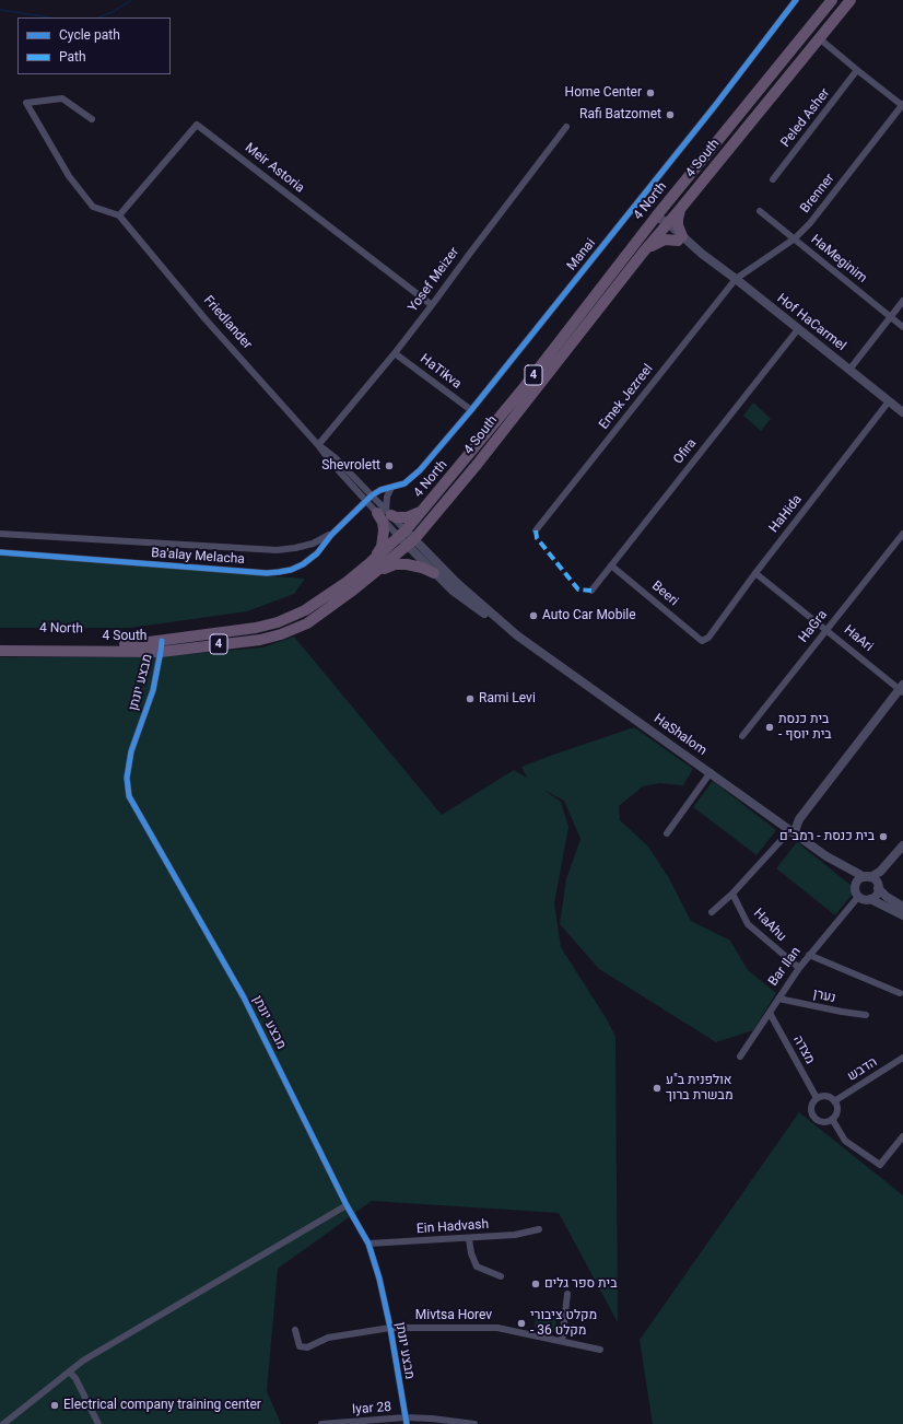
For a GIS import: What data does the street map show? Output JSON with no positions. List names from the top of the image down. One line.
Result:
{"streets":{"highway":["4 South","4 North","4"],"street":["Peled Asher","Meir Astoria","Brenner","Manai","HaMeginim","Yosef Meizer","Friedlander","Hof HaCarmel","HaTikva","Emek Jezreel","Ofira","HaHida","Ba'alay Melacha","Beeri","HaGra","HaAri","מבצע יונתן","HaShalom","HaAhu","Bar Ilan","נערן","מצדה","הדבש","Ein Hadvash","Mivtsa Horev","Iyar 28"]},"crossings":[["4 South","Friedlander"],["4 South","Hof HaCarmel"],["4 South","מבצע יונתן"],["4 South","HaShalom"],["Meir Astoria","Yosef Meizer"],["Meir Astoria","Friedlander"],["Brenner","HaMeginim"],["Brenner","Hof HaCarmel"],["Brenner","Emek Jezreel"],["4 North","Friedlander"],["4 North","Hof HaCarmel"],["4 North","מבצע יונתן"],["Manai","Friedlander"],["Manai","HaTikva"],["Manai","Ba'alay Melacha"],["Yosef Meizer","Friedlander"],["Yosef Meizer","HaTikva"],["Friedlander","Ba'alay Melacha"],["Friedlander","HaShalom"],["Hof HaCarmel","Emek Jezreel"],["Hof HaCarmel","Ofira"],["Hof HaCarmel","HaHida"],["Ofira","Beeri"],["HaHida","Beeri"],["HaHida","HaAri"],["HaGra","HaAri"],["מבצע יונתן","Ein Hadvash"],["מבצע יונתן","Mivtsa Horev"],["מבצע יונתן","Iyar 28"],["HaShalom","Bar Ilan"],["HaAhu","Bar Ilan"],["Bar Ilan","נערן"],["Bar Ilan","מצדה"],["מצדה","הדבש"]],"places":["Home Center","Rafi Batzomet","Shevrolett","Auto Car Mobile","Rami Levi","בית כנסת - בית יוסף","בית כנסת - רמב\"ם","אולפנית ב\"ע מבשרת ברוך","בית ספר גלים","מקלט ציבורי - מקלט 36","Electrical company training center"],"legend":["Cycle path","Path"]}
